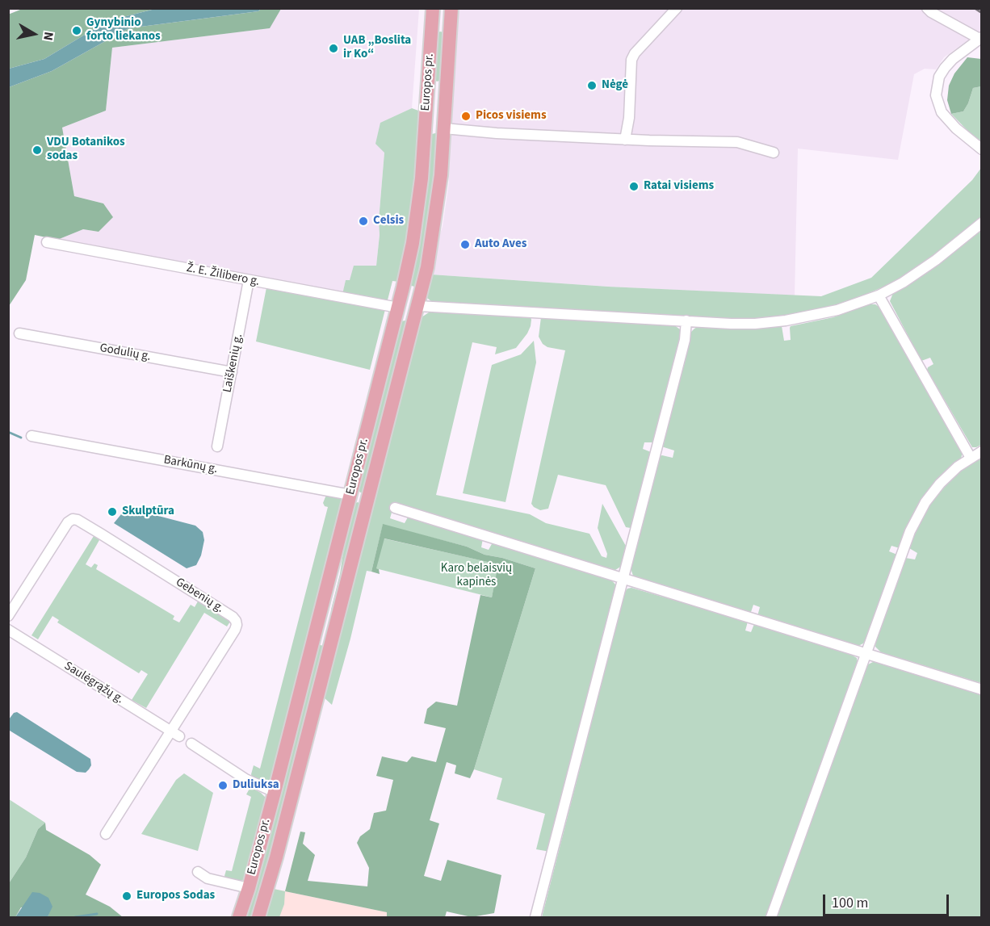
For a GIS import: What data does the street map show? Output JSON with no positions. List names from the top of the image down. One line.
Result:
{"streets":{"main road":["Europos pr."],"street":["Ž. E. Žilibero g.","Godulių g.","Laiškenių g.","Barkūnų g.","Gebenių g.","Saulėgrąžų g."]},"crossings":[["Europos pr.","Ž. E. Žilibero g."],["Europos pr.","Barkūnų g."],["Ž. E. Žilibero g.","Laiškenių g."],["Godulių g.","Laiškenių g."],["Gebenių g.","Saulėgrąžų g."]],"parks":["Karo belaisvių kapinės"],"places":["Gynybinio forto liekanos","UAB „Boslita ir Ko“","Nėgė","Picos visiems","VDU Botanikos sodas","Ratai visiems","Celsis","Auto Aves","Skulptūra","Duliuksa","Europos Sodas"],"scale_bar":"100 m","north":"right"}
